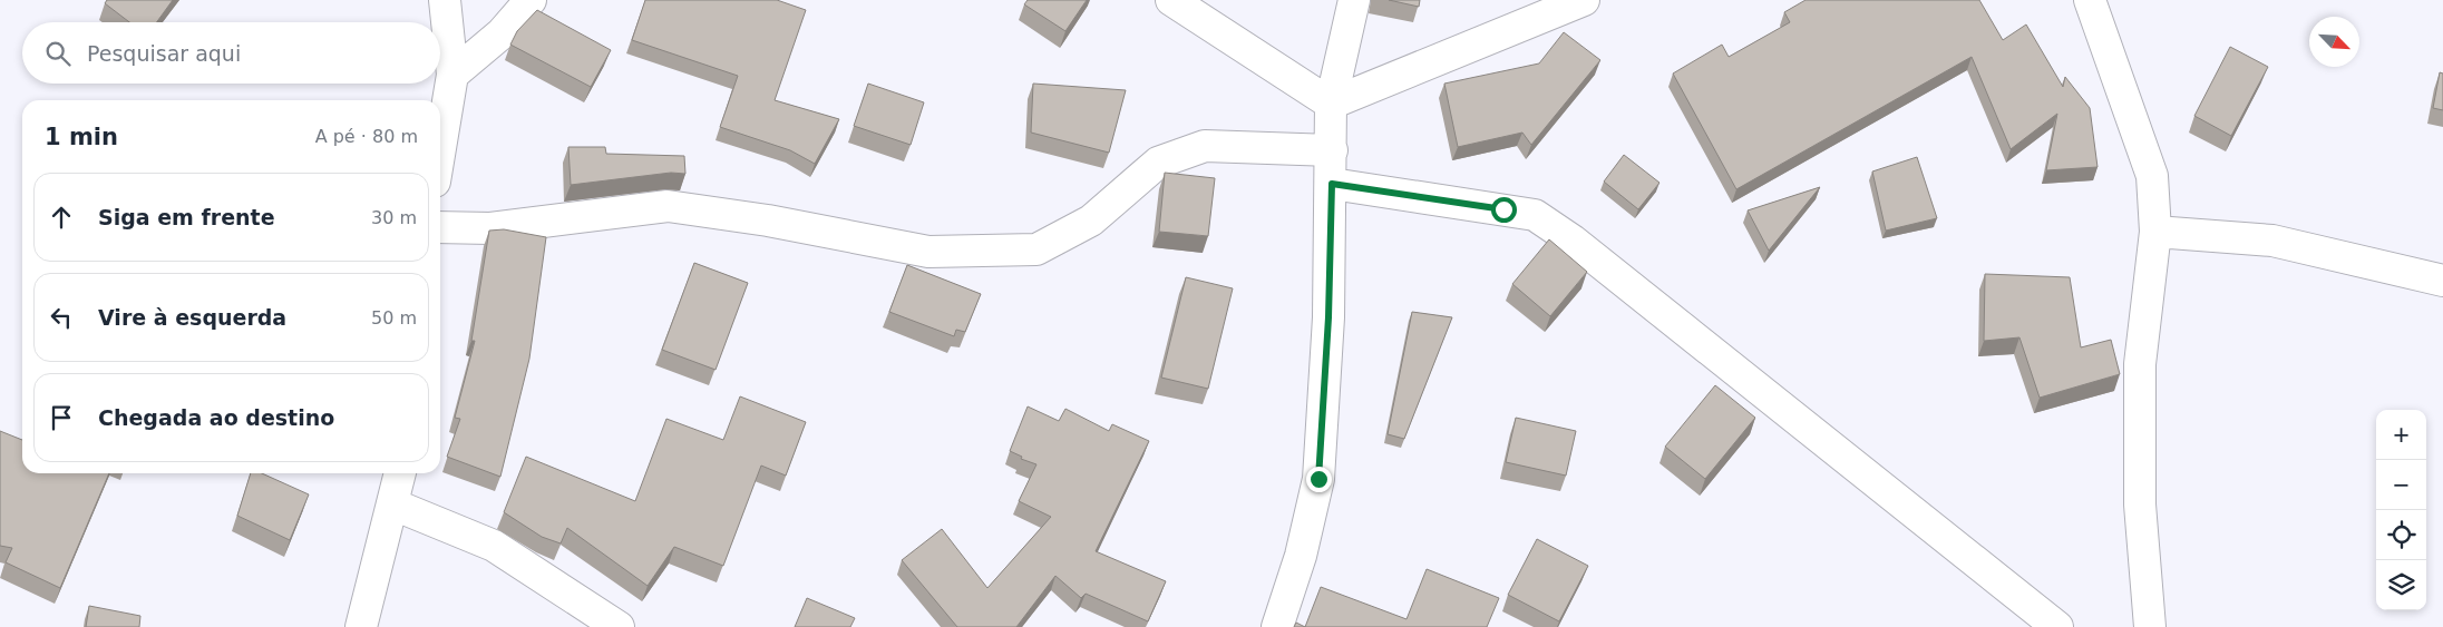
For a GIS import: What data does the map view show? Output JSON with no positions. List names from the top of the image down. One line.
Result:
{"north":"bottom right","page":{"search":"Pesquisar aqui","heading":["1 min","A pé · 80 m"],"list":[["Siga em frente","30 m"],["Vire à esquerda","50 m"],"Chegada ao destino"],"map_buttons":["+","−"]}}
